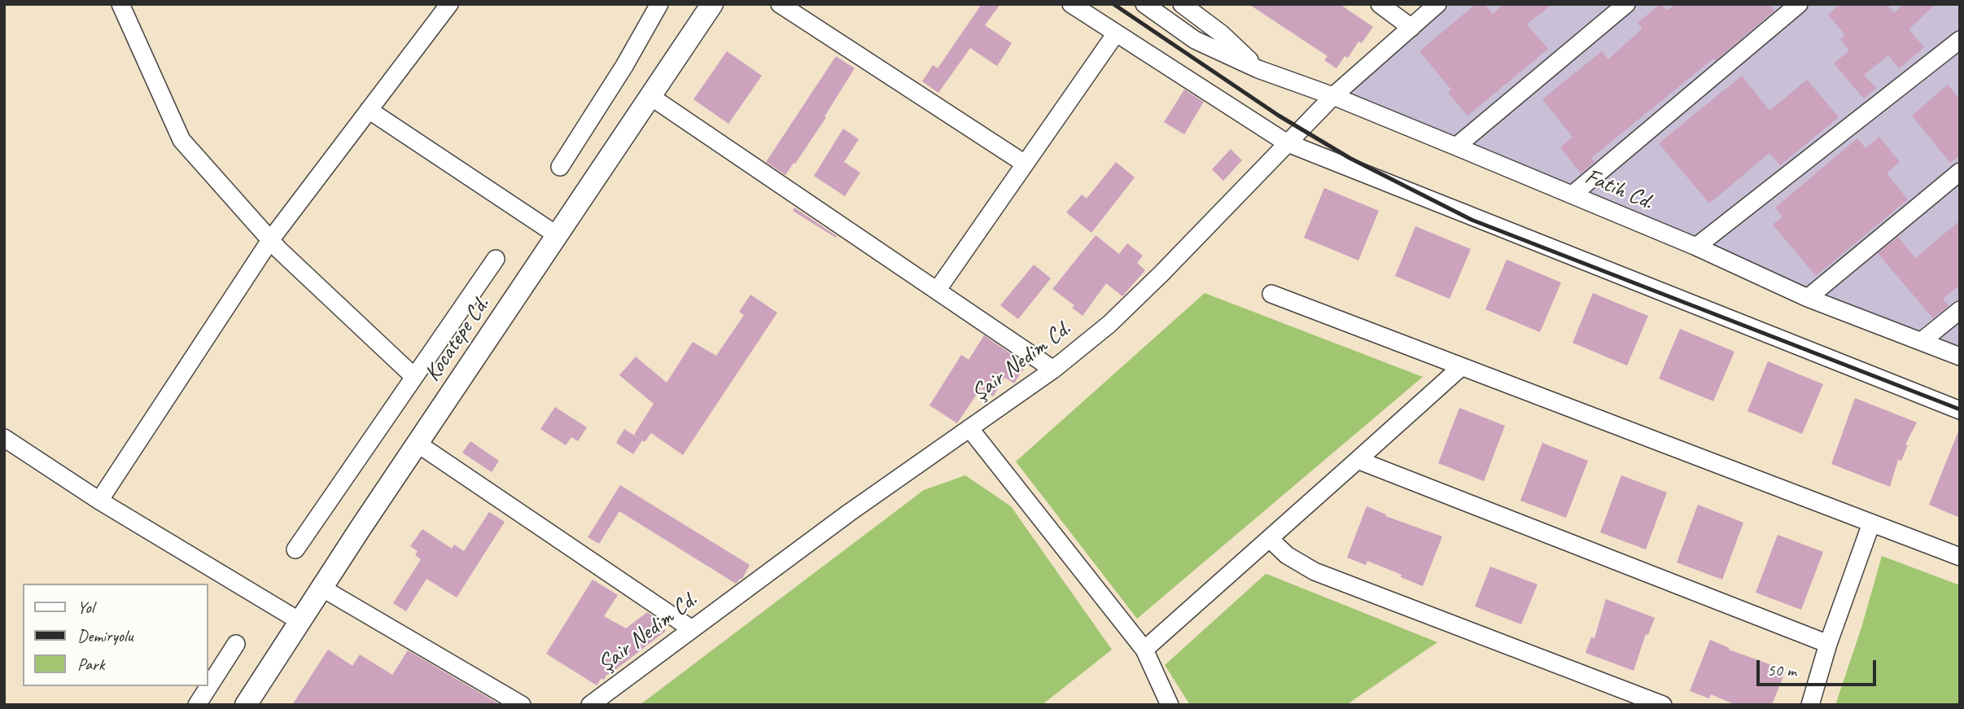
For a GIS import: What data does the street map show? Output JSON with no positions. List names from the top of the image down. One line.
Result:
{"streets":{"main road":["Kocatepe Cd."],"street":["Fatih Cd.","Şair Nedim Cd."]},"crossings":[["Fatih Cd.","Şair Nedim Cd."]],"legend":["Yol","Demiryolu","Park"],"scale_bar":"50 m"}
